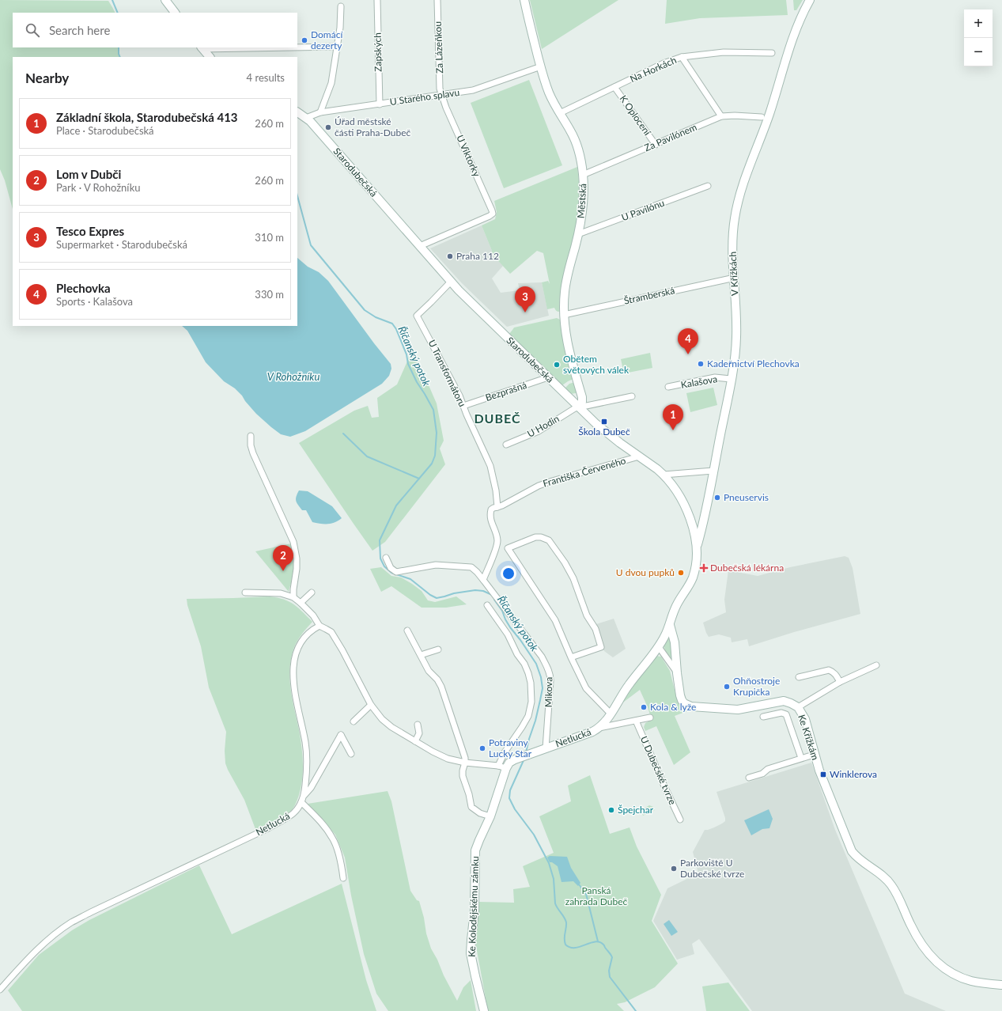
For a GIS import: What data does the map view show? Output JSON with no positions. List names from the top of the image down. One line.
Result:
{"streets":{"street":["Za Lázeňkou","Zapských","Na Horkách","U Starého splavu","K Oplocení","Za Pavilónem","U Viktorky","Starodubečská","Městská","U Pavilónu","V Křížkách","Štramberská","U Transformátoru","Kalašova","Bezprašná","U Hodin","Františka Červeného","Mikova","Ke Křížkám","Netlucká","U Dubečské tvrze","Ke Kolodějskému zámku"]},"crossings":[["Za Lázeňkou","U Starého splavu"],["Za Lázeňkou","U Viktorky"],["Zapských","U Starého splavu"],["Na Horkách","K Oplocení"],["Na Horkách","Městská"],["U Starého splavu","U Viktorky"],["U Starého splavu","Starodubečská"],["U Starého splavu","Městská"],["K Oplocení","Za Pavilónem"],["Za Pavilónem","Městská"],["U Viktorky","Starodubečská"],["Starodubečská","Městská"],["Starodubečská","V Křížkách"],["Starodubečská","U Transformátoru"],["Starodubečská","Bezprašná"],["Starodubečská","U Hodin"],["Starodubečská","Františka Červeného"],["Starodubečská","Netlucká"],["Městská","U Pavilónu"],["Městská","Štramberská"],["Městská","U Hodin"],["V Křížkách","Štramberská"],["V Křížkách","Kalašova"],["U Transformátoru","Bezprašná"],["U Transformátoru","Františka Červeného"],["Mikova","Netlucká"],["Mikova","Ke Kolodějskému zámku"],["Netlucká","Ke Kolodějskému zámku"]],"districts":["DUBEČ"],"water":["Říčanský potok","V Rohožníku"],"parks":["Panská zahrada Dubeč"],"places":{"other":["Domácí dezerty","Úřad městské části Praha-Dubeč","Praha 112","Kadeřnictví Plechovka","Obětem světových válek","Pneuservis","U dvou pupků","Ohňostroje Krupička","Kola & lyže","Potraviny Lucky Star","Špejchar","Parkoviště U Dubečské tvrze"],"transit":["Škola Dubeč","Winklerova"],"health":["Dubečská lékárna"]},"page":{"map_buttons":["+","−"],"search":"Search here","heading":["Nearby","4 results"],"list":[{"mark":"1","name":"Základní škola, Starodubečská 413","note":"Place · Starodubečská","value":"260 m"},{"mark":"2","name":"Lom v Dubči","note":"Park · V Rohožníku","value":"260 m"},{"mark":"3","name":"Tesco Expres","note":"Supermarket · Starodubečská","value":"310 m"},{"mark":"4","name":"Plechovka","note":"Sports · Kalašova","value":"330 m"}],"pins":["3","4","1","2"]}}
